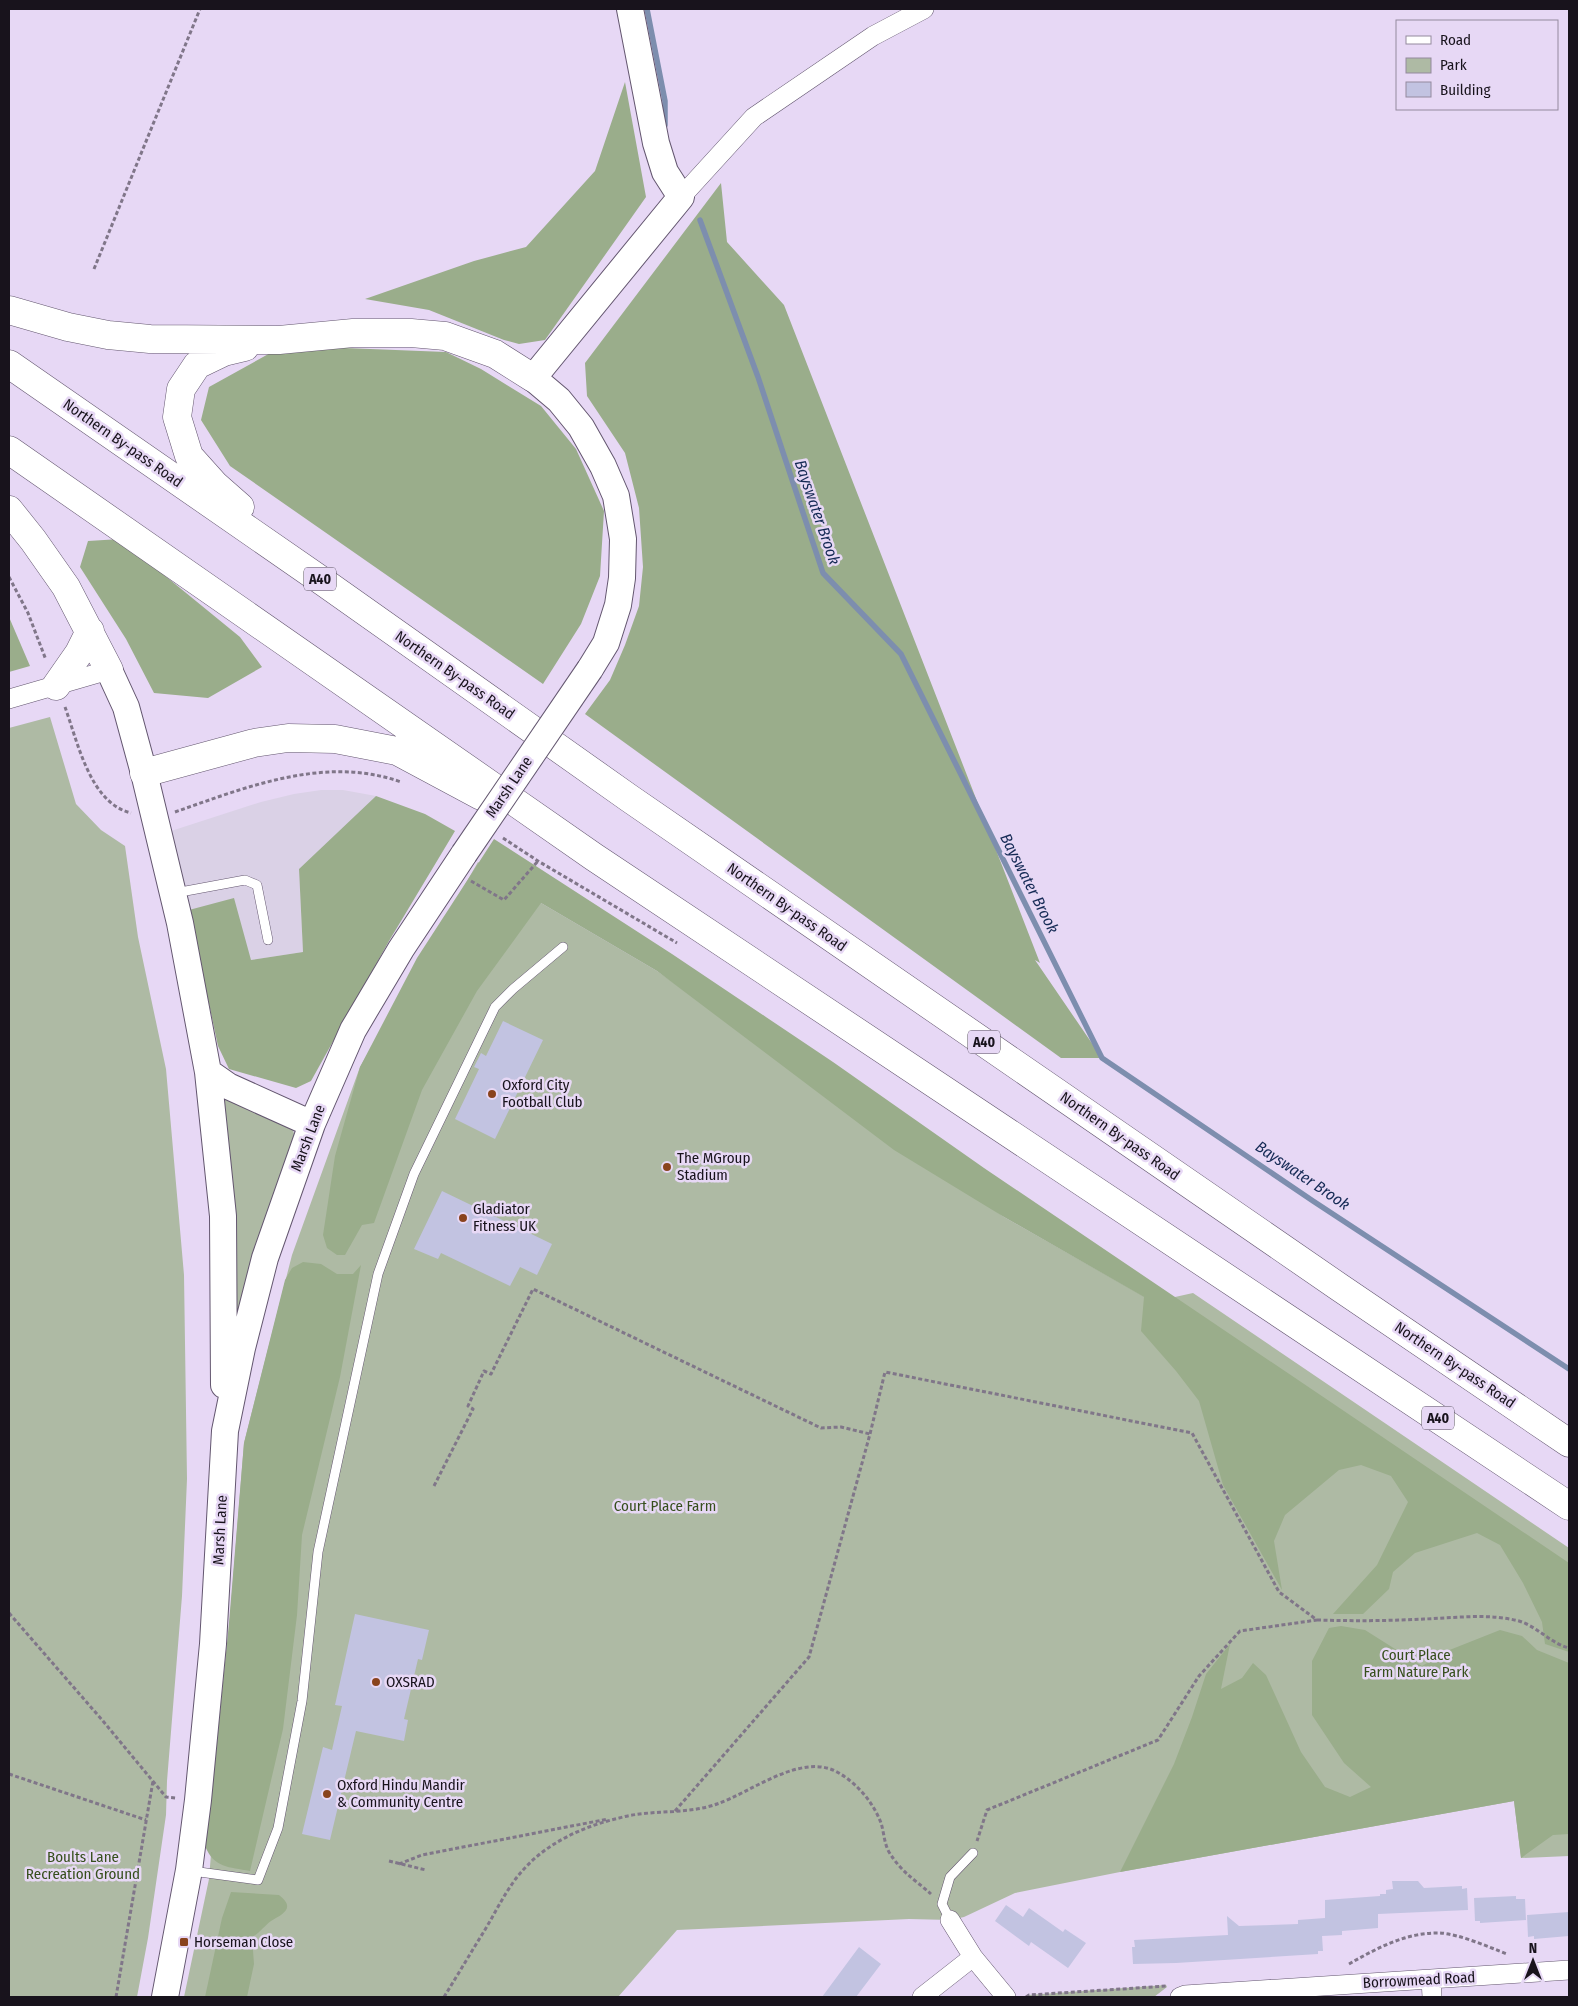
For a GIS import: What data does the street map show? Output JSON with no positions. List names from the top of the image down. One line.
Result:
{"streets":{"highway":["Northern By-pass Road","A40"],"main road":["Marsh Lane"],"street":["Borrowmead Road"]},"water":["Bayswater Brook"],"parks":["Court Place Farm","Court Place Farm Nature Park","Boults Lane Recreation Ground"],"places":{"other":["Oxford City Football Club","The MGroup Stadium","Gladiator Fitness UK","OXSRAD","Oxford Hindu Mandir & Community Centre"],"transit":["Horseman Close"]},"legend":["Road","Park","Building"],"north":"top"}
